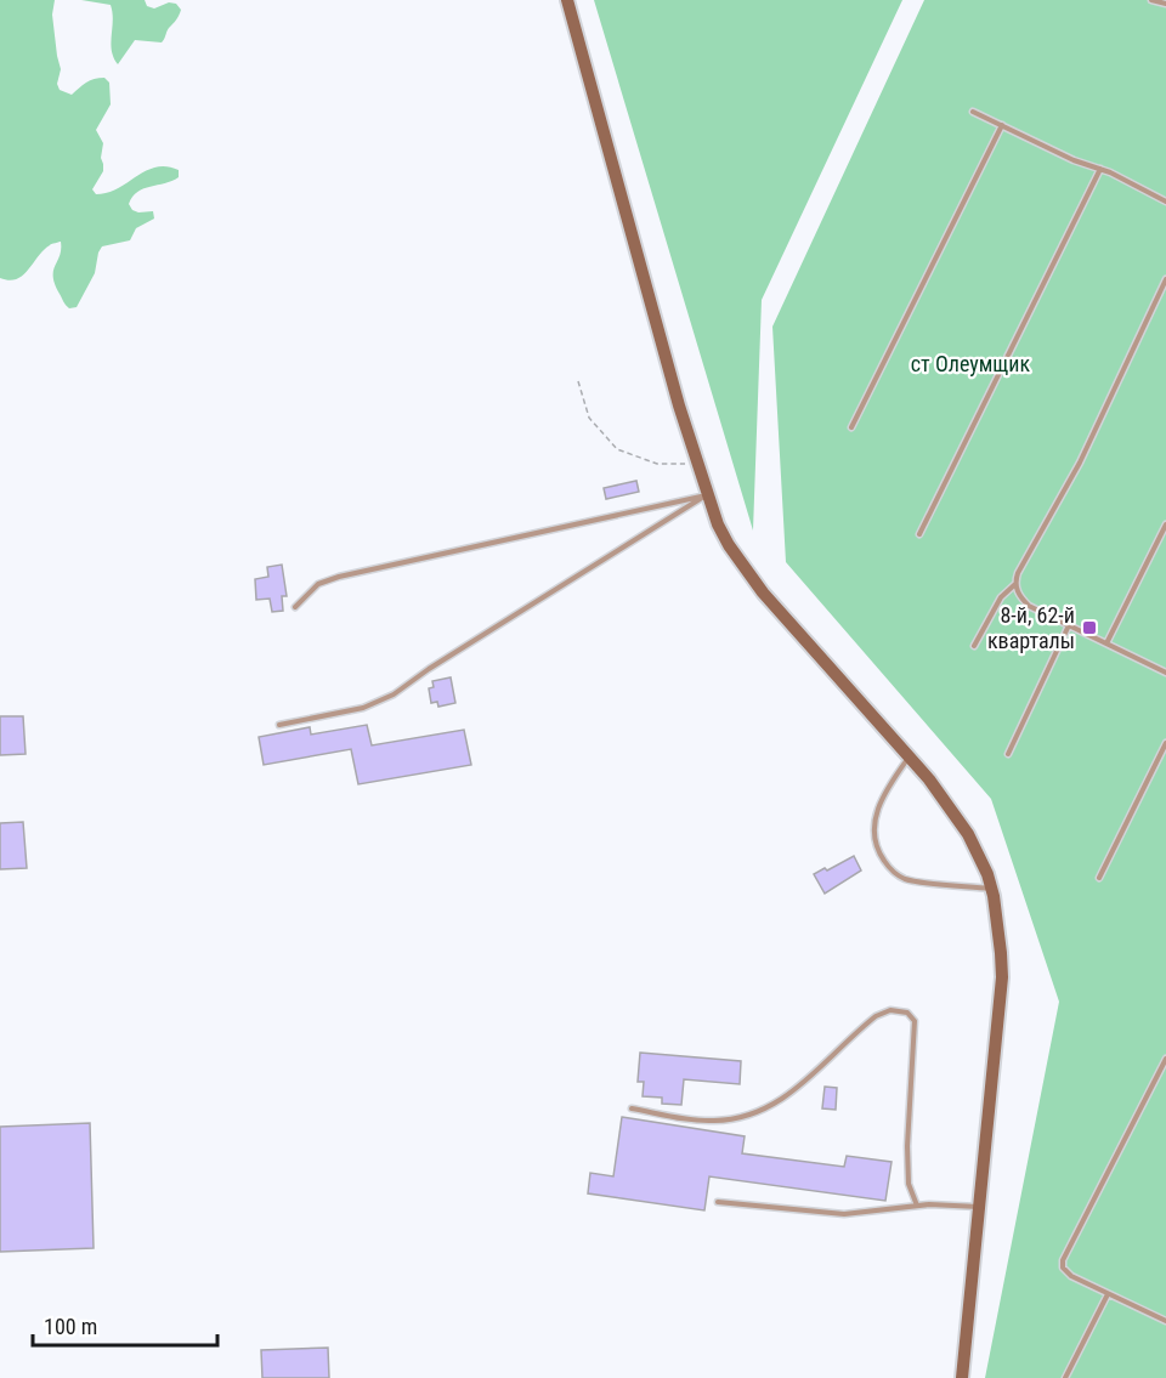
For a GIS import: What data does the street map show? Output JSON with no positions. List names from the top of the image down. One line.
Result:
{"parks":["ст Олеумщик"],"places":{"transit":["8-й, 62-й кварталы"]},"scale_bar":"100 m"}
